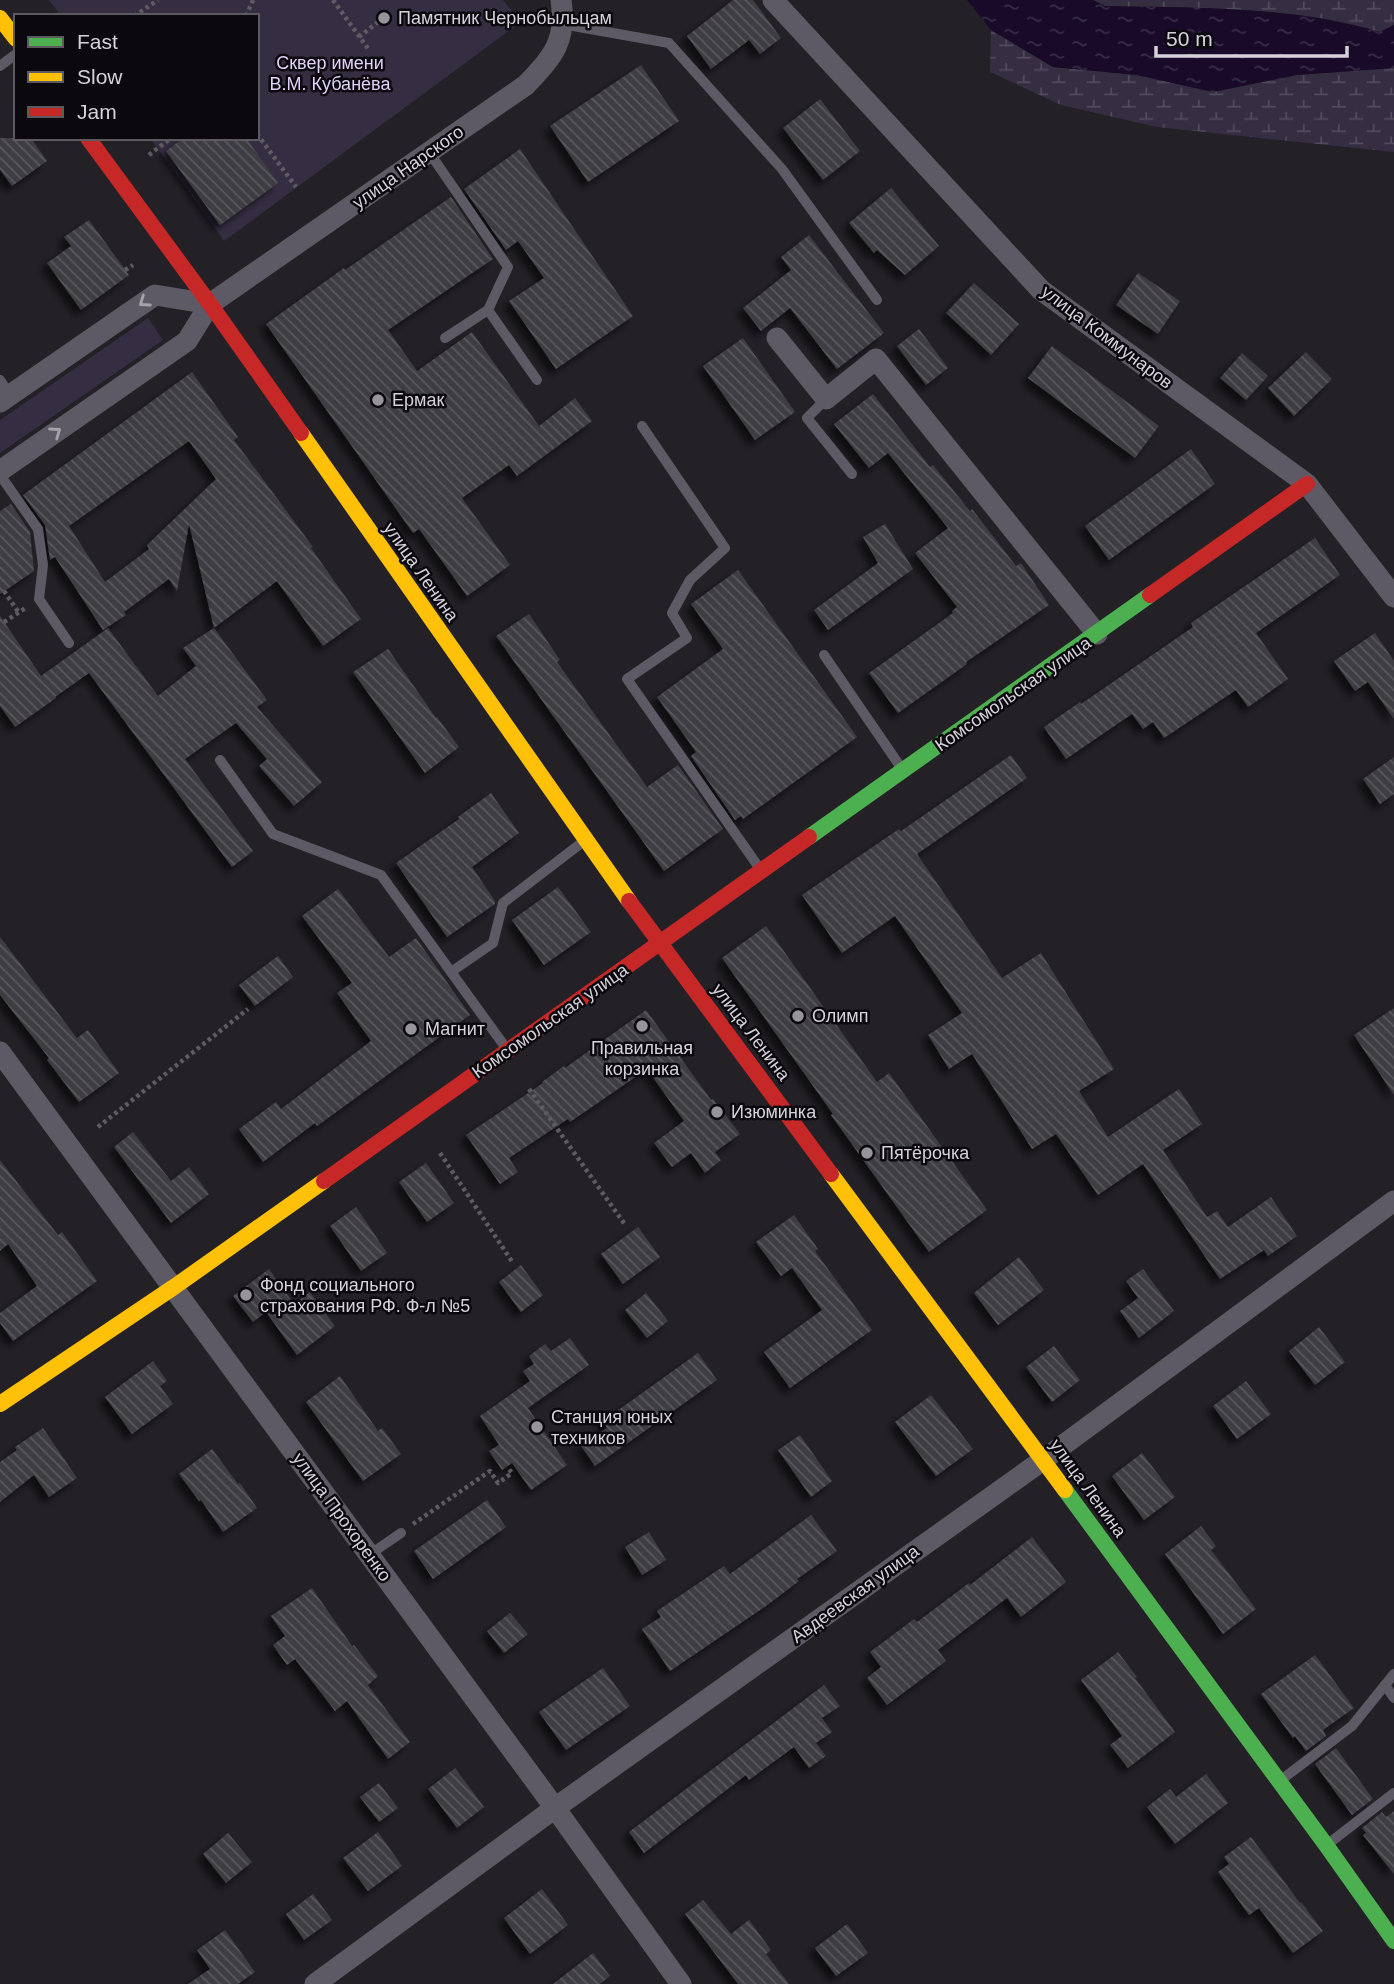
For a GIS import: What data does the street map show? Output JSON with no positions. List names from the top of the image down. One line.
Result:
{"streets":{"main road":["улица Ленина","Комсомольская улица"],"street":["улица Нарского","улица Коммунаров","улица Прохоренко","Авдеевская улица"]},"crossings":[["улица Нарского","улица Ленина"],["улица Коммунаров","Комсомольская улица"],["улица Ленина","Комсомольская улица"],["улица Ленина","Авдеевская улица"],["Комсомольская улица","улица Прохоренко"],["улица Прохоренко","Авдеевская улица"]],"parks":["Сквер имени В.М. Кубанёва"],"places":["Памятник Чернобыльцам","Ермак","Олимп","Правильная корзинка","Магнит","Изюминка","Пятёрочка","Фонд социального страхования РФ. Ф-л №5","Станция юных техников"],"legend":["Fast","Slow","Jam"],"scale_bar":"50 m"}
